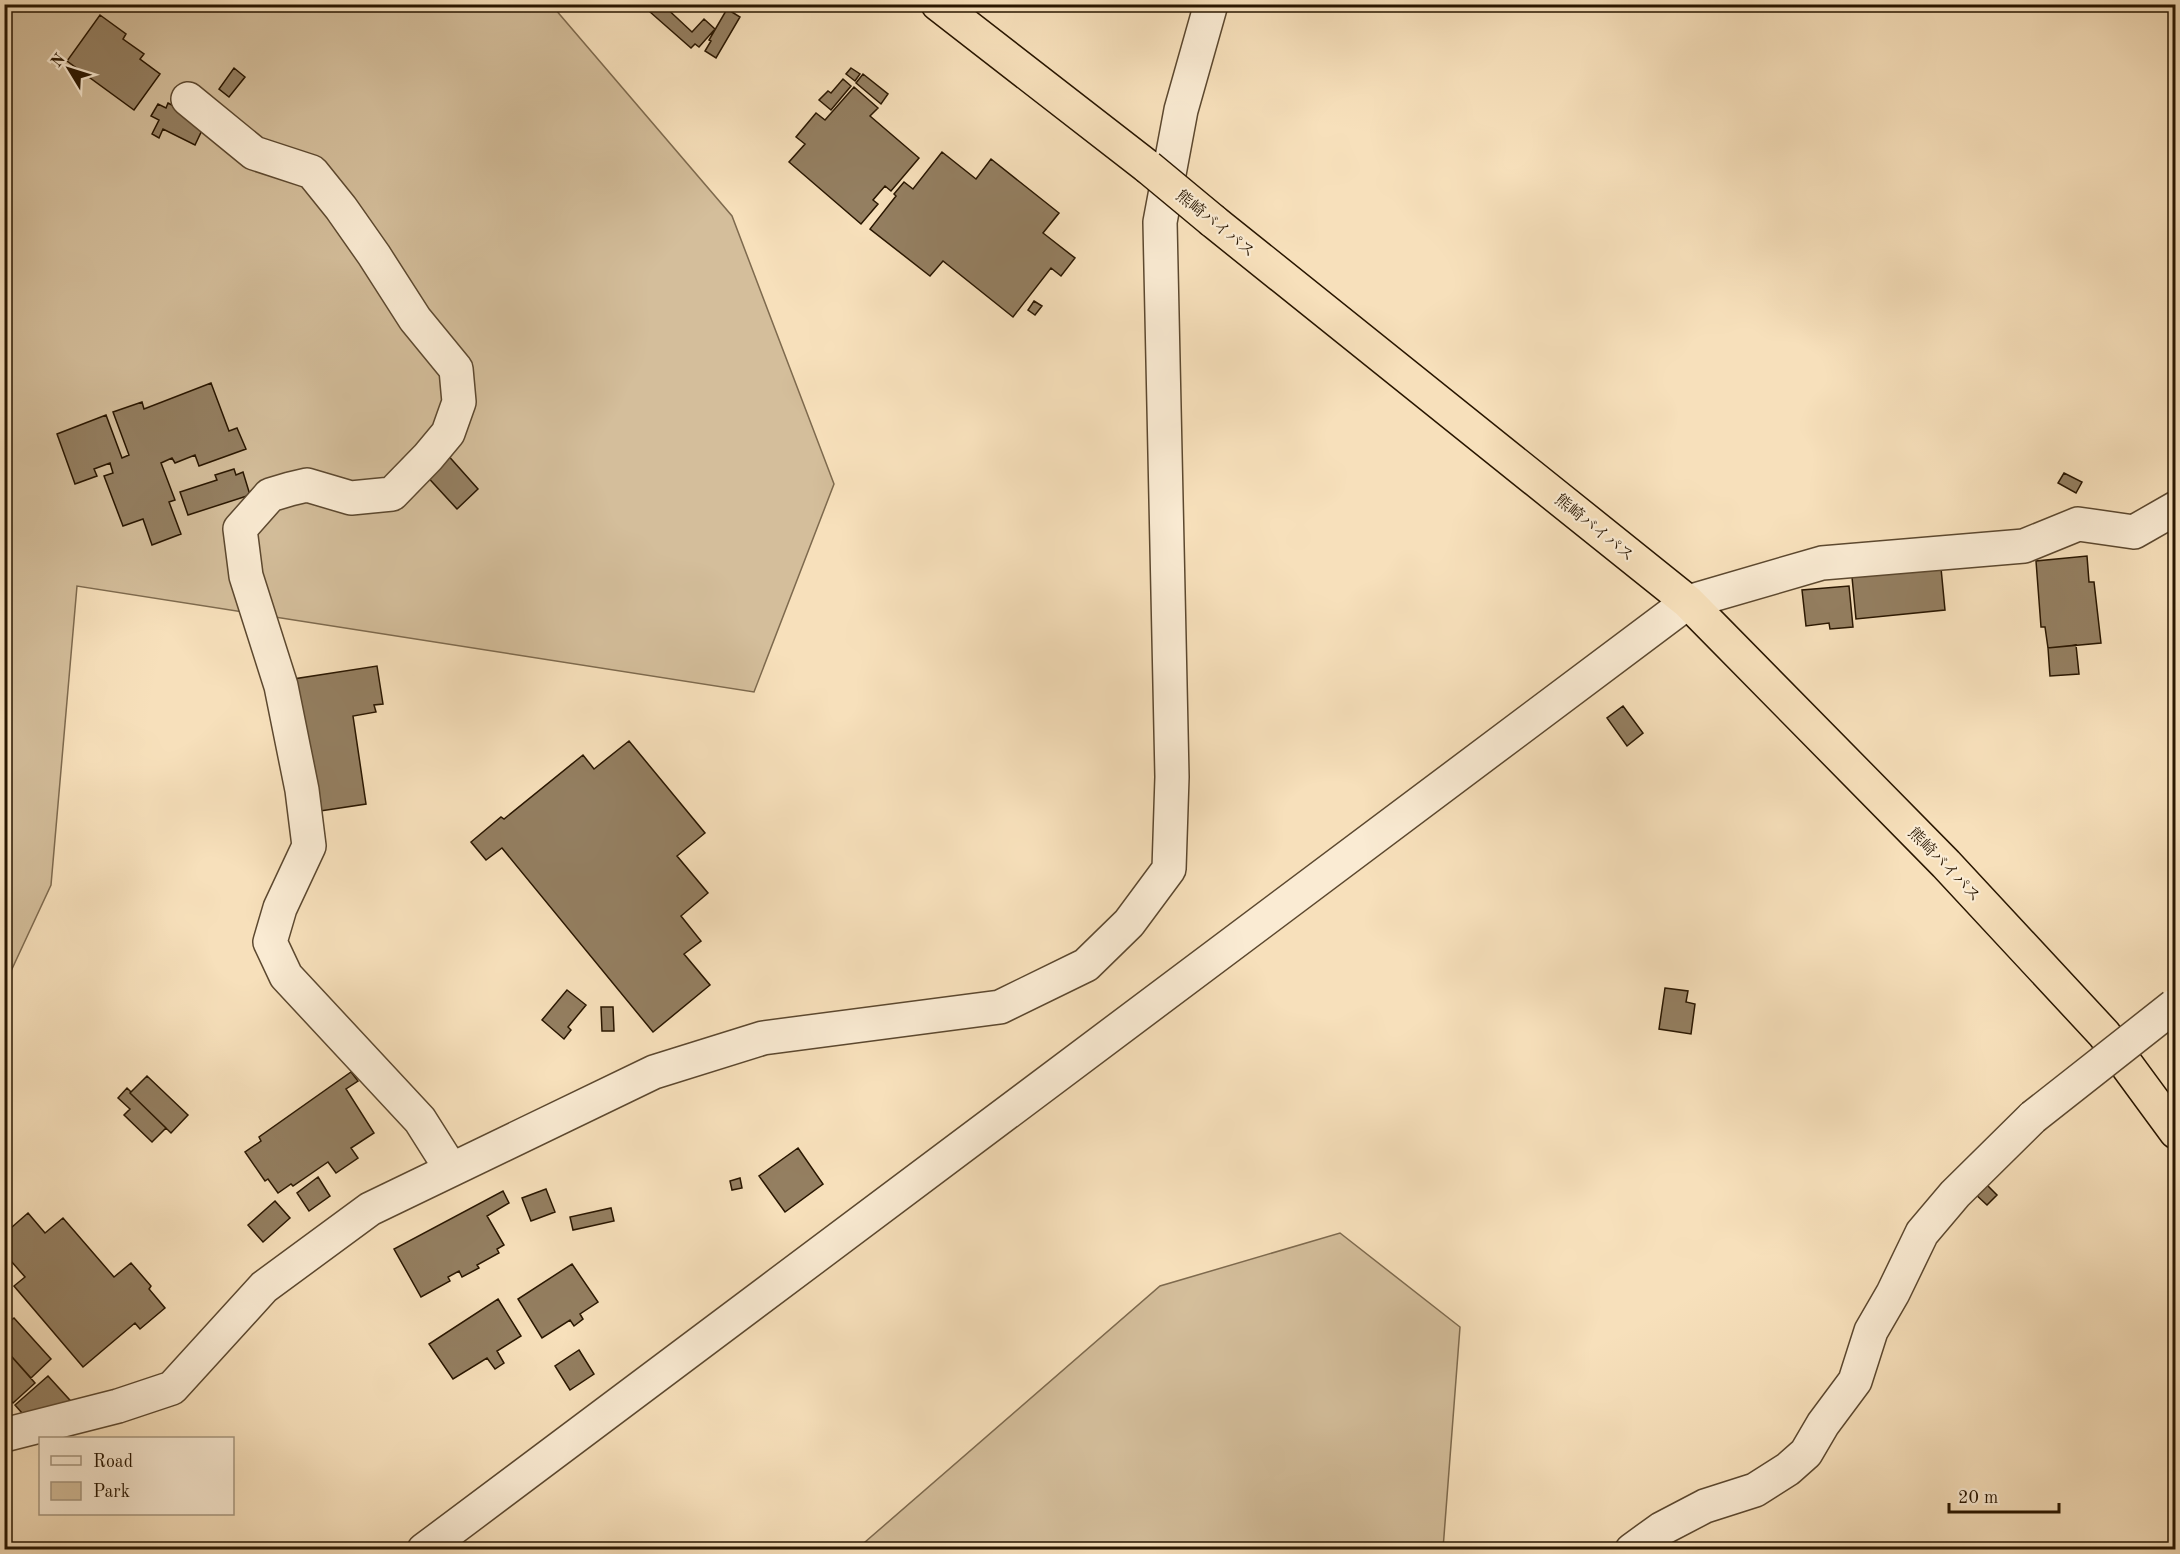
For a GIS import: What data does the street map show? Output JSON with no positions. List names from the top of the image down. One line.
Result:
{"streets":{"highway":["熊崎バイパス"]},"legend":["Road","Park"],"scale_bar":"20 m","north":"top left"}
